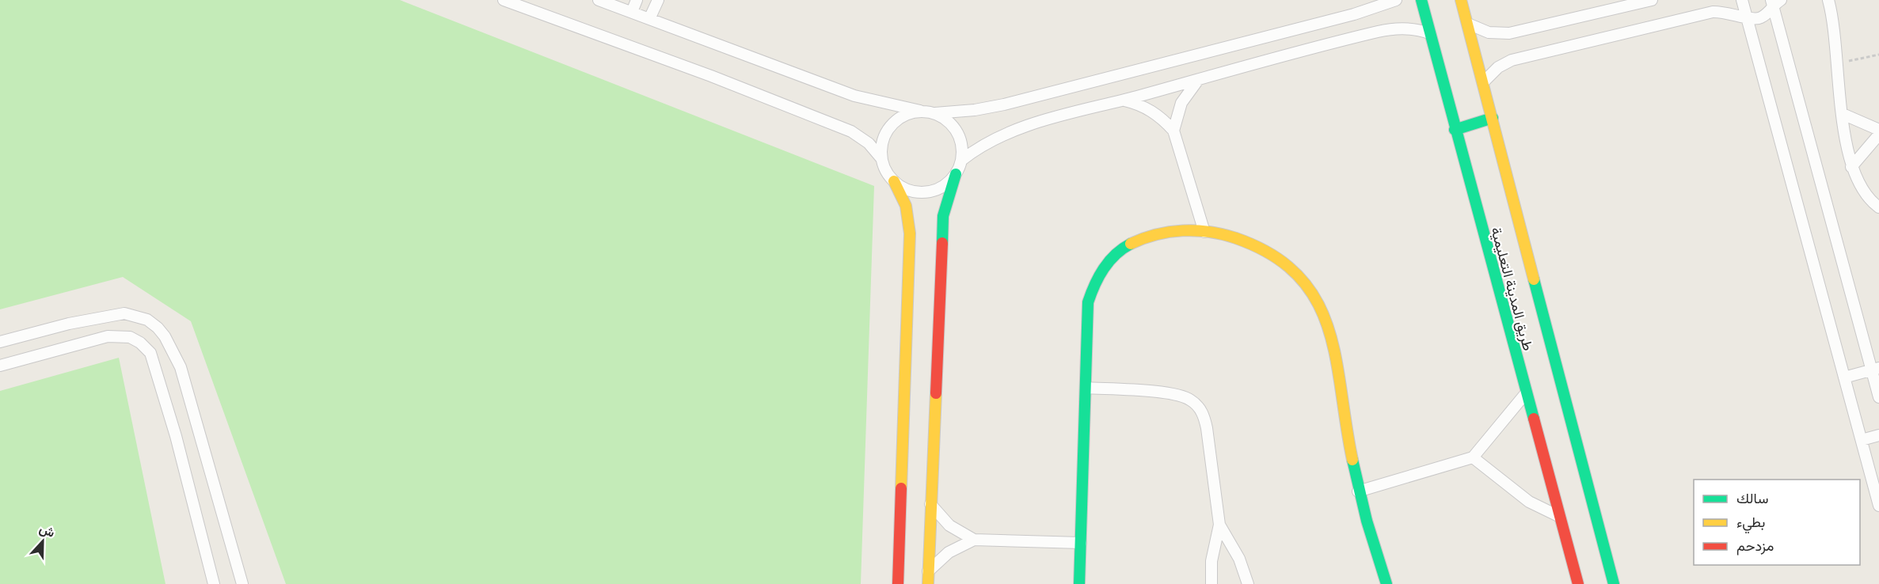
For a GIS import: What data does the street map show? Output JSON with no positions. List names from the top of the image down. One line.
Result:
{"streets":{"street":["طريق المدينة التعليمية"]},"legend":["سالك","بطيء","مزدحم"],"north":"top"}
